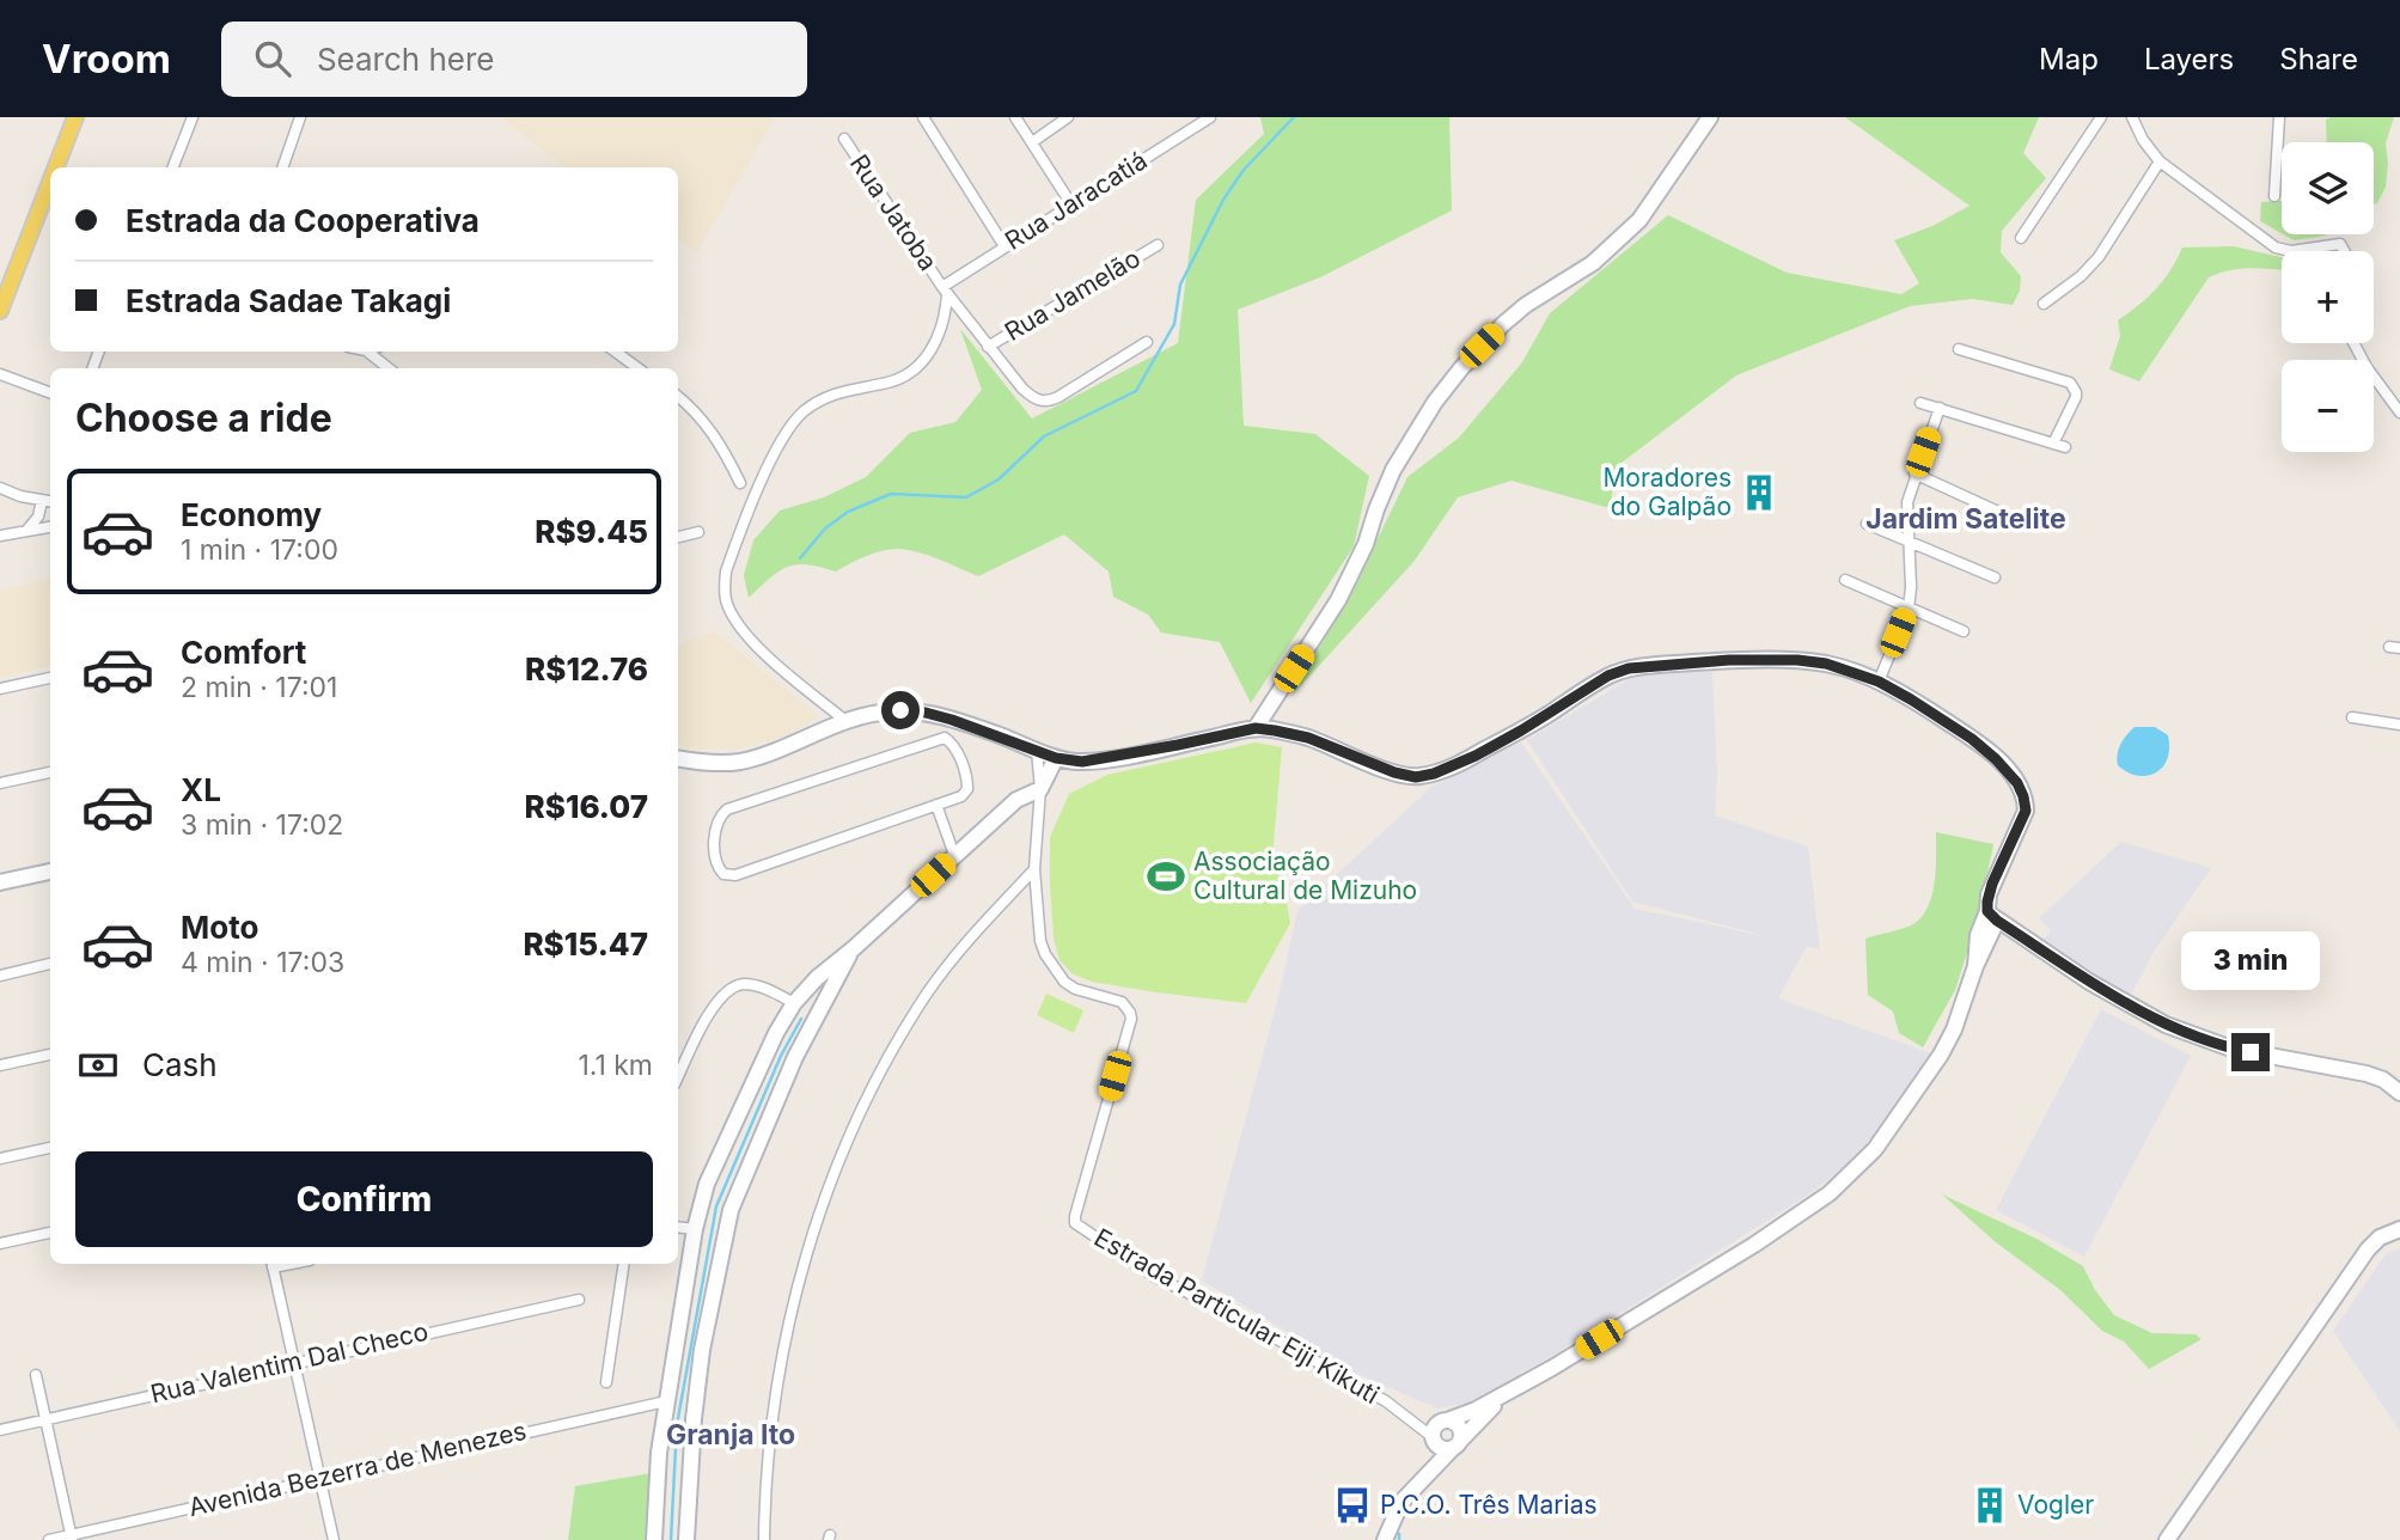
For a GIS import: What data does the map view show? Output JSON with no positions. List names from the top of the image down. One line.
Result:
{"streets":{"street":["Rua Jaracatiá","Rua Jatoba","Rua Jamelão","Estrada Particular Eiji Kikuti","Rua Valentim Dal Checo","Avenida Bezerra de Menezes"]},"crossings":[["Rua Jaracatiá","Rua Jatoba"],["Rua Jatoba","Rua Jamelão"]],"districts":["Jardim Satelite","Granja Ito"],"places":{"building":["Moradores do Galpão","Vogler"],"sports":["Associação Cultural de Mizuho"],"bus stop":["P.C.O. Três Marias"]},"page":{"header":"Vroom","search":"Search here","nav":["Map","Layers","Share"],"map_buttons":["+","−"],"banner":["Estrada da Cooperativa","Estrada Sadae Takagi"],"heading":"Choose a ride","list":[{"name":"Economy","note":"1 min · 17:00","value":"R$9.45"},{"name":"Comfort","note":"2 min · 17:01","value":"R$12.76"},{"name":"XL","note":"3 min · 17:02","value":"R$16.07"},{"name":"Moto","note":"4 min · 17:03","value":"R$15.47"}],"bubble":"3 min","pay":["Cash","1.1 km"],"buttons":"Confirm"}}
